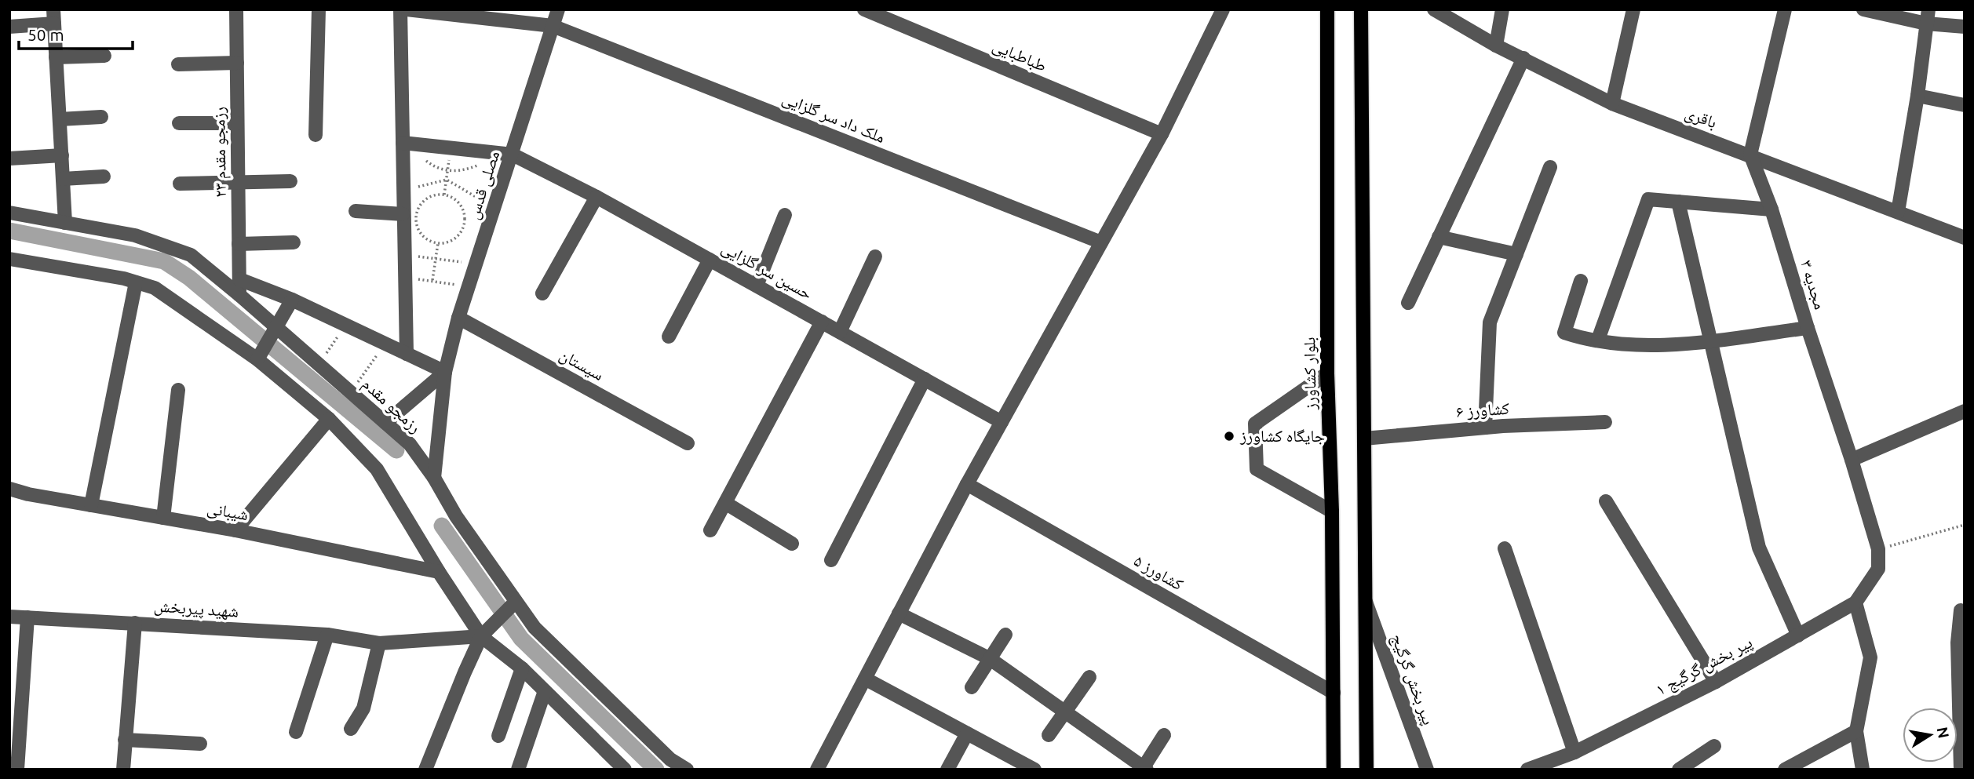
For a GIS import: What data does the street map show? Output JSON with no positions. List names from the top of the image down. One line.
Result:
{"streets":{"main road":["بلوار کشاورز"],"street":["طباطبایی","ملک داد سر گلزایی","باقری","رزمجو مقدم ۲۳","مصلی قدس","حسین سر گلزایی","مجدیه ۳","سیستان","رزمجو مقدم","کشاورز ۶","شیبانی","کشاورز ۵","شهید پیربخش","پیر بخش گرگیج ۱","پیر بخش گرگیج"]},"crossings":[["ملک داد سر گلزایی","مصلی قدس"],["باقری","مجدیه ۳"],["رزمجو مقدم ۲۳","رزمجو مقدم"],["مصلی قدس","حسین سر گلزایی"],["مصلی قدس","سیستان"],["مصلی قدس","رزمجو مقدم"],["مجدیه ۳","پیر بخش گرگیج ۱"],["بلوار کشاورز","کشاورز ۵"]],"places":["جایگاه کشاورز"],"scale_bar":"50 m","north":"right"}
